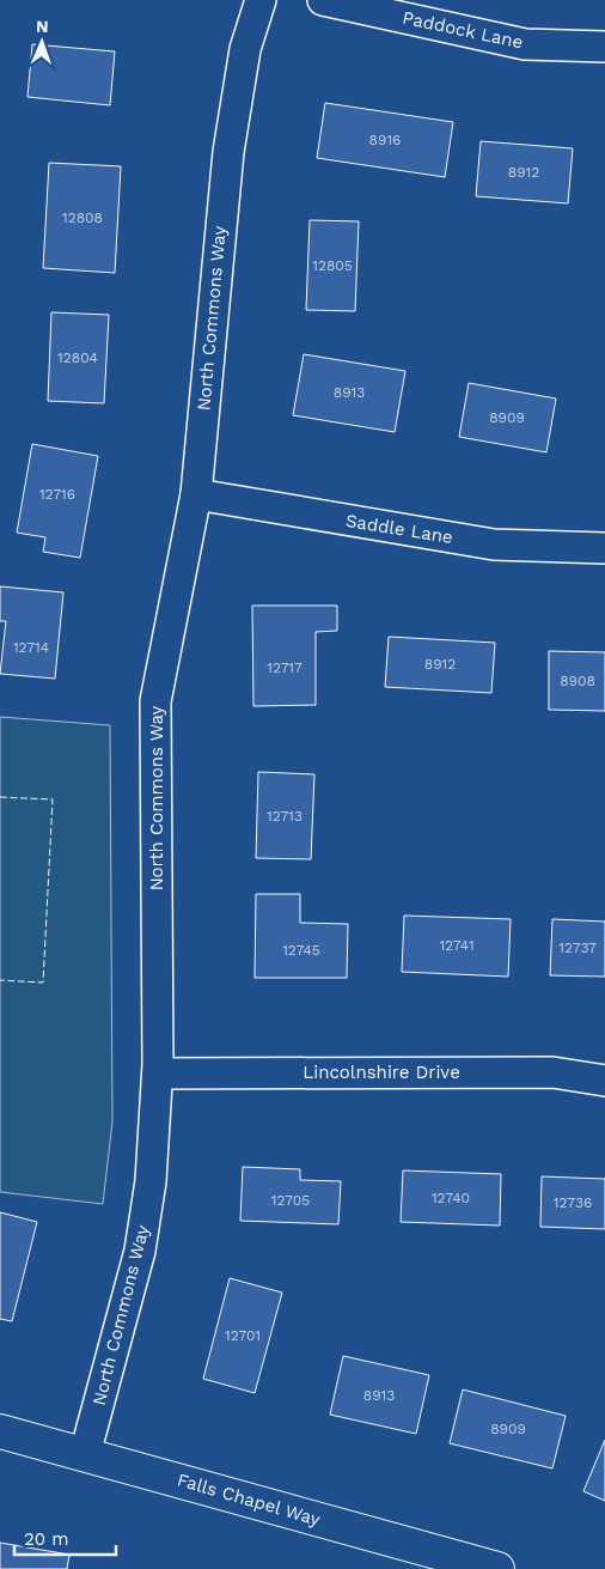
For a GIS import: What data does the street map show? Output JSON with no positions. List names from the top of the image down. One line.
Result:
{"streets":{"street":["Paddock Lane","North Commons Way","Saddle Lane","Lincolnshire Drive","Falls Chapel Way"]},"crossings":[["North Commons Way","Saddle Lane"],["North Commons Way","Lincolnshire Drive"],["North Commons Way","Falls Chapel Way"]],"house_numbers":["8916","8912","12808","12805","12804","8913","8909","12716","12714","8912","12717","8908","12713","12741","12737","12745","12740","12705","12736","12701","8913","8909"],"scale_bar":"20 m","north":"top"}
